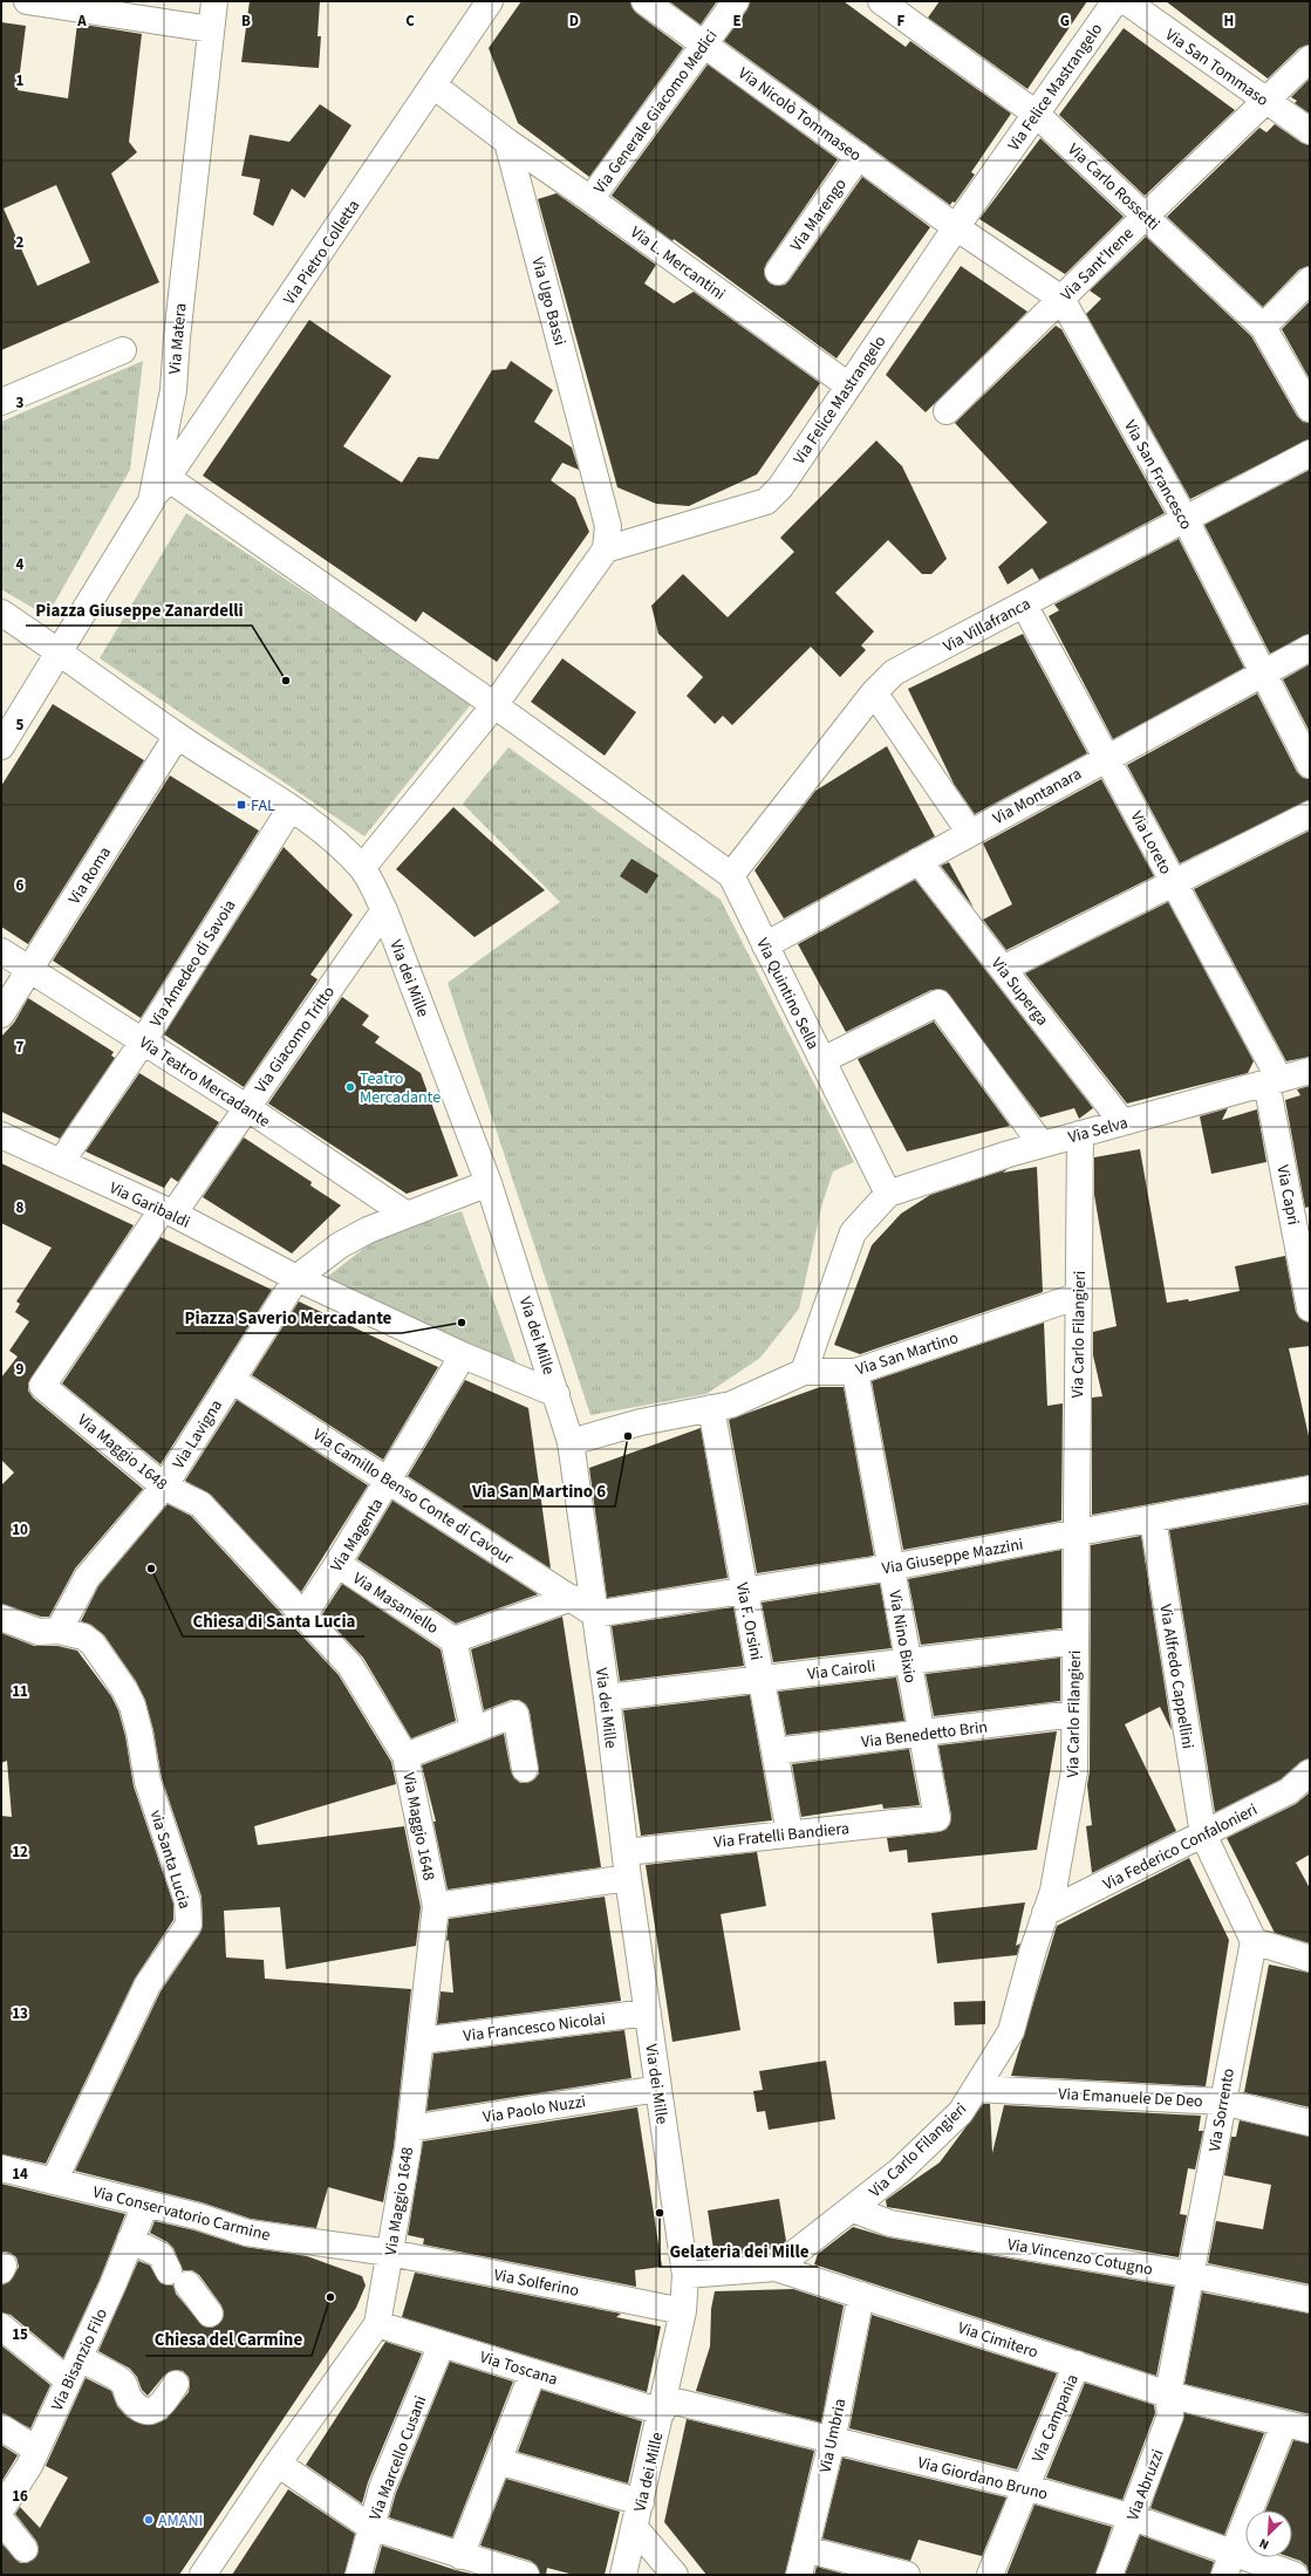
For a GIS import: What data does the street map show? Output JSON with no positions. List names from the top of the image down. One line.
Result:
{"streets":{"street":["Via San Tommaso","Via Felice Mastrangelo","Via Generale Giacomo Medici","Via Nicolò Tommaseo","Via Carlo Rossetti","Via Marengo","Via Pietro Colletta","Via L. Mercantini","Via Sant'Irene","Via Ugo Bassi","Via Matera","Via San Francesco","Via Villafranca","Via Montanara","Via Loreto","Via Roma","Via Amedeo di Savoia","Via dei Mille","Via Superga","Via Quintino Sella","Via Giacomo Tritto","Via Teatro Mercadante","Via Selva","Via Capri","Via Garibaldi","Via Carlo Filangieri","Via San Martino","Via Lavigna","Via Maggio 1648","Via Camillo Benso Conte di Cavour","Via Magenta","Via Giuseppe Mazzini","Via Masaniello","Via F. Orsini","Via Nino Bixio","Via Cairoli","Via Alfredo Cappellini","Via Benedetto Brin","Via Fratelli Bandiera","Via Federico Confalonieri","via Santa Lucia","Via Francesco Nicolai","Via Emanuele De Deo","Via Paolo Nuzzi","Via Sorrento","Via Conservatorio Carmine","Via Vincenzo Cotugno","Via Solferino","Via Cimitero","Via Bisanzio Filo","Via Toscana","Via Campania","Via Umbria","Via Marcello Cusani","Via Giordano Bruno","Via Abruzzi"]},"crossings":[["Via San Tommaso","Via Sant'Irene"],["Via Felice Mastrangelo","Via Nicolò Tommaseo"],["Via Felice Mastrangelo","Via Carlo Rossetti"],["Via Felice Mastrangelo","Via L. Mercantini"],["Via Felice Mastrangelo","Via Ugo Bassi"],["Via Felice Mastrangelo","Via San Francesco"],["Via Generale Giacomo Medici","Via Nicolò Tommaseo"],["Via Generale Giacomo Medici","Via L. Mercantini"],["Via Nicolò Tommaseo","Via Marengo"],["Via Nicolò Tommaseo","Via San Francesco"],["Via Carlo Rossetti","Via Sant'Irene"],["Via Pietro Colletta","Via Matera"],["Via Pietro Colletta","Via Quintino Sella"],["Via L. Mercantini","Via Ugo Bassi"],["Via Sant'Irene","Via San Francesco"],["Via Matera","Via dei Mille"],["Via San Francesco","Via Villafranca"],["Via San Francesco","Via Montanara"],["Via Villafranca","Via Loreto"],["Via Villafranca","Via Quintino Sella"],["Via Montanara","Via Loreto"],["Via Montanara","Via Superga"],["Via Montanara","Via Quintino Sella"],["Via Loreto","Via Selva"],["Via Loreto","Via Capri"],["Via Roma","Via dei Mille"],["Via Roma","Via Teatro Mercadante"],["Via Amedeo di Savoia","Via dei Mille"],["Via Amedeo di Savoia","Via Teatro Mercadante"],["Via Amedeo di Savoia","Via Garibaldi"],["Via dei Mille","Via Giacomo Tritto"],["Via dei Mille","Via Garibaldi"],["Via dei Mille","Via San Martino"],["Via dei Mille","Via Camillo Benso Conte di Cavour"],["Via dei Mille","Via Giuseppe Mazzini"],["Via dei Mille","Via Cairoli"],["Via dei Mille","Via Fratelli Bandiera"],["Via dei Mille","Via Francesco Nicolai"],["Via dei Mille","Via Paolo Nuzzi"],["Via dei Mille","Via Solferino"],["Via dei Mille","Via Cimitero"],["Via dei Mille","Via Toscana"],["Via dei Mille","Via Giordano Bruno"],["Via Superga","Via Selva"],["Via Quintino Sella","Via Selva"],["Via Giacomo Tritto","Via Teatro Mercadante"],["Via Giacomo Tritto","Via Garibaldi"],["Via Giacomo Tritto","Via Maggio 1648"],["Via Selva","Via Capri"],["Via Selva","Via Carlo Filangieri"],["Via Garibaldi","Via Lavigna"],["Via Garibaldi","Via Maggio 1648"],["Via Garibaldi","Via Magenta"],["Via Carlo Filangieri","Via San Martino"],["Via Carlo Filangieri","Via Giuseppe Mazzini"],["Via Carlo Filangieri","Via Cairoli"],["Via Carlo Filangieri","Via Benedetto Brin"],["Via Carlo Filangieri","Via Federico Confalonieri"],["Via Carlo Filangieri","Via Emanuele De Deo"],["Via Carlo Filangieri","Via Vincenzo Cotugno"],["Via Carlo Filangieri","Via Cimitero"],["Via San Martino","Via F. Orsini"],["Via San Martino","Via Nino Bixio"],["Via Lavigna","Via Maggio 1648"],["Via Lavigna","Via Camillo Benso Conte di Cavour"],["Via Lavigna","via Santa Lucia"],["Via Maggio 1648","Via Magenta"],["Via Maggio 1648","Via Francesco Nicolai"],["Via Maggio 1648","Via Paolo Nuzzi"],["Via Maggio 1648","Via Conservatorio Carmine"],["Via Maggio 1648","Via Solferino"],["Via Maggio 1648","Via Toscana"],["Via Camillo Benso Conte di Cavour","Via Magenta"],["Via Camillo Benso Conte di Cavour","Via Giuseppe Mazzini"],["Via Magenta","Via Masaniello"],["Via Giuseppe Mazzini","Via F. Orsini"],["Via Giuseppe Mazzini","Via Nino Bixio"],["Via Giuseppe Mazzini","Via Alfredo Cappellini"],["Via F. Orsini","Via Cairoli"],["Via F. Orsini","Via Benedetto Brin"],["Via F. Orsini","Via Fratelli Bandiera"],["Via Nino Bixio","Via Cairoli"],["Via Nino Bixio","Via Benedetto Brin"],["Via Nino Bixio","Via Fratelli Bandiera"],["Via Alfredo Cappellini","Via Federico Confalonieri"],["via Santa Lucia","Via Conservatorio Carmine"],["Via Emanuele De Deo","Via Sorrento"],["Via Sorrento","Via Vincenzo Cotugno"],["Via Sorrento","Via Cimitero"],["Via Sorrento","Via Abruzzi"],["Via Conservatorio Carmine","Via Solferino"],["Via Conservatorio Carmine","Via Bisanzio Filo"],["Via Cimitero","Via Campania"],["Via Cimitero","Via Umbria"],["Via Cimitero","Via Abruzzi"],["Via Toscana","Via Marcello Cusani"],["Via Toscana","Via Giordano Bruno"],["Via Campania","Via Giordano Bruno"],["Via Umbria","Via Giordano Bruno"],["Via Giordano Bruno","Via Abruzzi"]],"places":{"other":["Piazza Giuseppe Zanardelli","Teatro Mercadante","Piazza Saverio Mercadante","Via San Martino 6","Chiesa di Santa Lucia","Gelateria dei Mille","Chiesa del Carmine","AMANI"],"transit":["FAL"]},"north":"bottom left","grid":{"columns":["A","B","C","D","E","F","G","H"],"rows":["1","2","3","4","5","6","7","8","9","10","11","12","13","14","15","16"]}}
